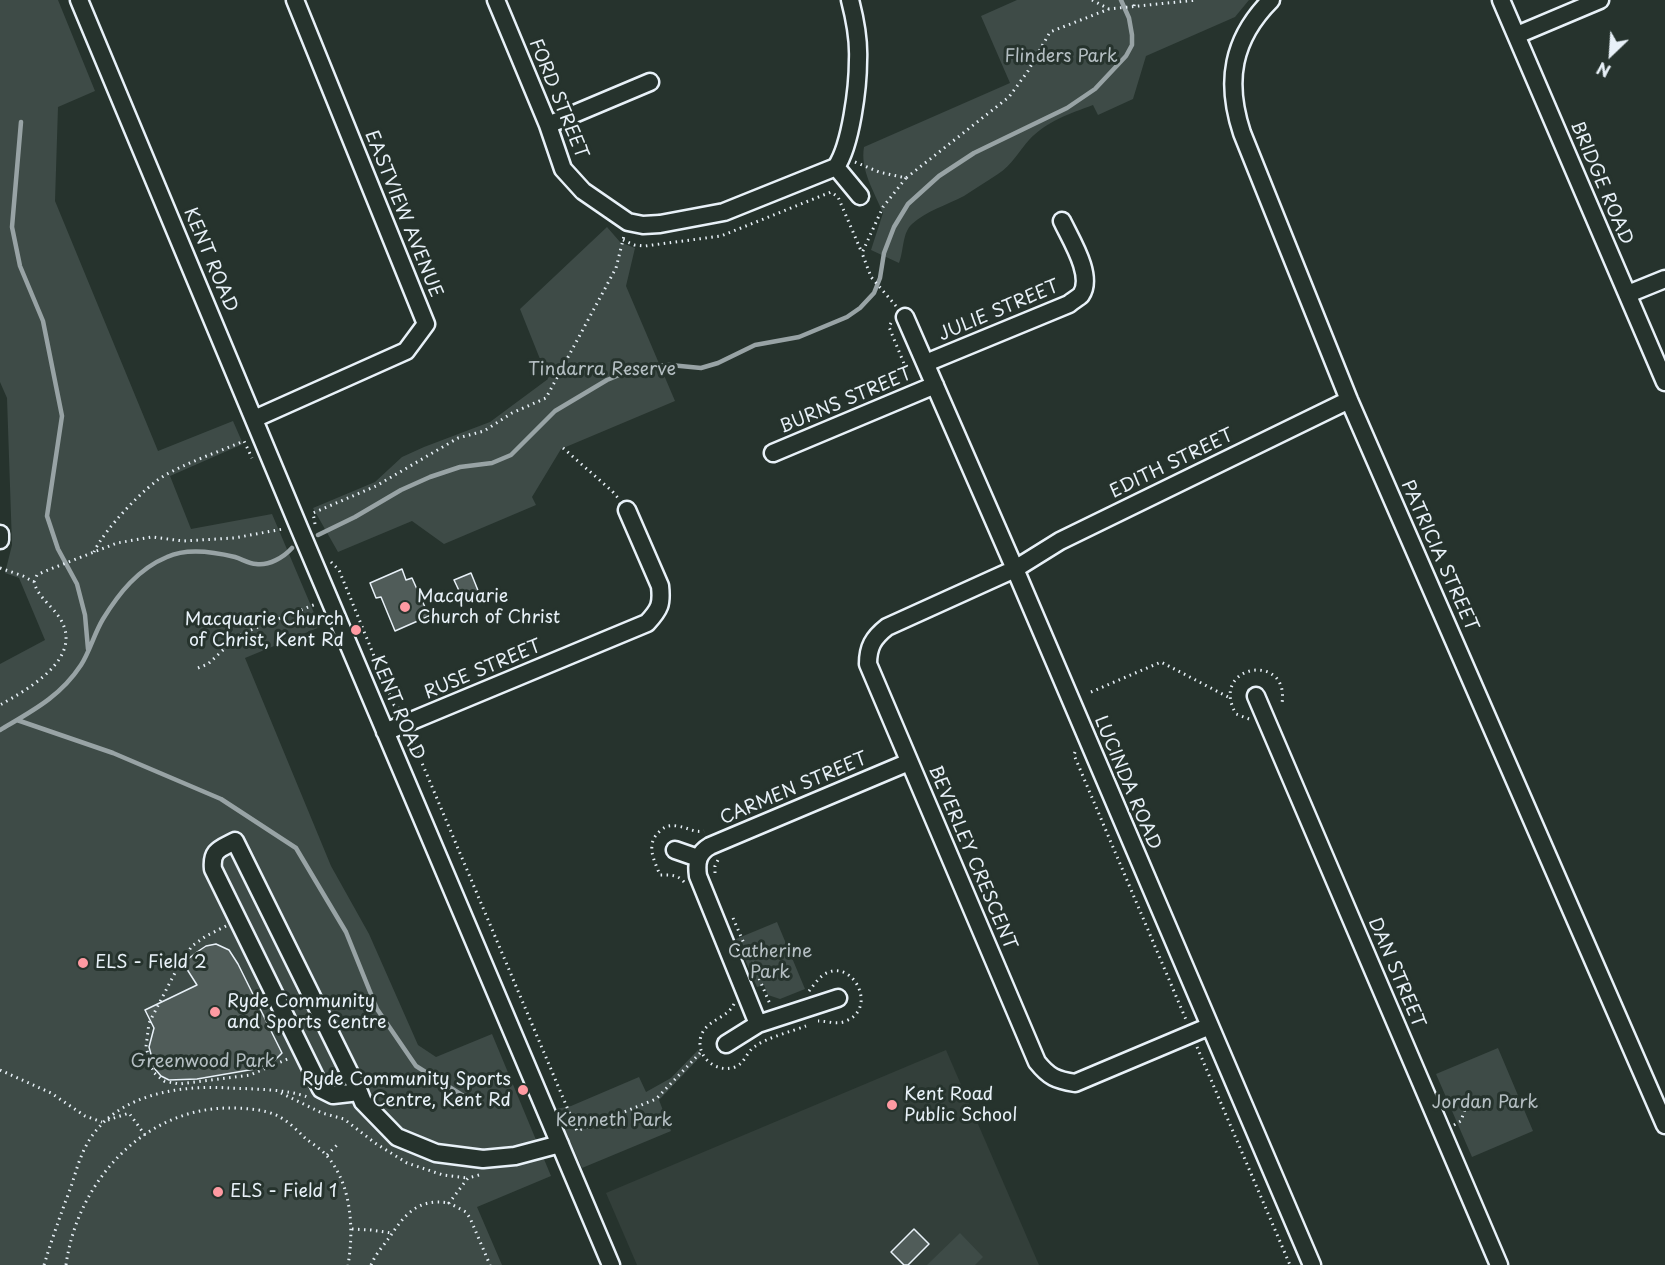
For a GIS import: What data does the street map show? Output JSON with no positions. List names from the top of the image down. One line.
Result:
{"streets":{"street":["FORD STREET","BRIDGE ROAD","EASTVIEW AVENUE","KENT ROAD","JULIE STREET","BURNS STREET","EDITH STREET","PATRICIA STREET","RUSE STREET","LUCINDA ROAD","CARMEN STREET","BEVERLEY CRESCENT","DAN STREET"]},"crossings":[["EASTVIEW AVENUE","KENT ROAD"],["KENT ROAD","RUSE STREET"],["JULIE STREET","LUCINDA ROAD"],["BURNS STREET","LUCINDA ROAD"],["EDITH STREET","PATRICIA STREET"],["EDITH STREET","LUCINDA ROAD"],["EDITH STREET","BEVERLEY CRESCENT"],["LUCINDA ROAD","BEVERLEY CRESCENT"],["CARMEN STREET","BEVERLEY CRESCENT"]],"parks":["Flinders Park","Tindarra Reserve","Catherine Park","Greenwood Park","Jordan Park","Kenneth Park"],"places":["Macquarie Church of Christ","Macquarie Church of Christ, Kent Rd","ELS - Field 2","Ryde Community and Sports Centre","Ryde Community Sports Centre, Kent Rd","Kent Road Public School","ELS - Field 1"],"north":"bottom left"}
